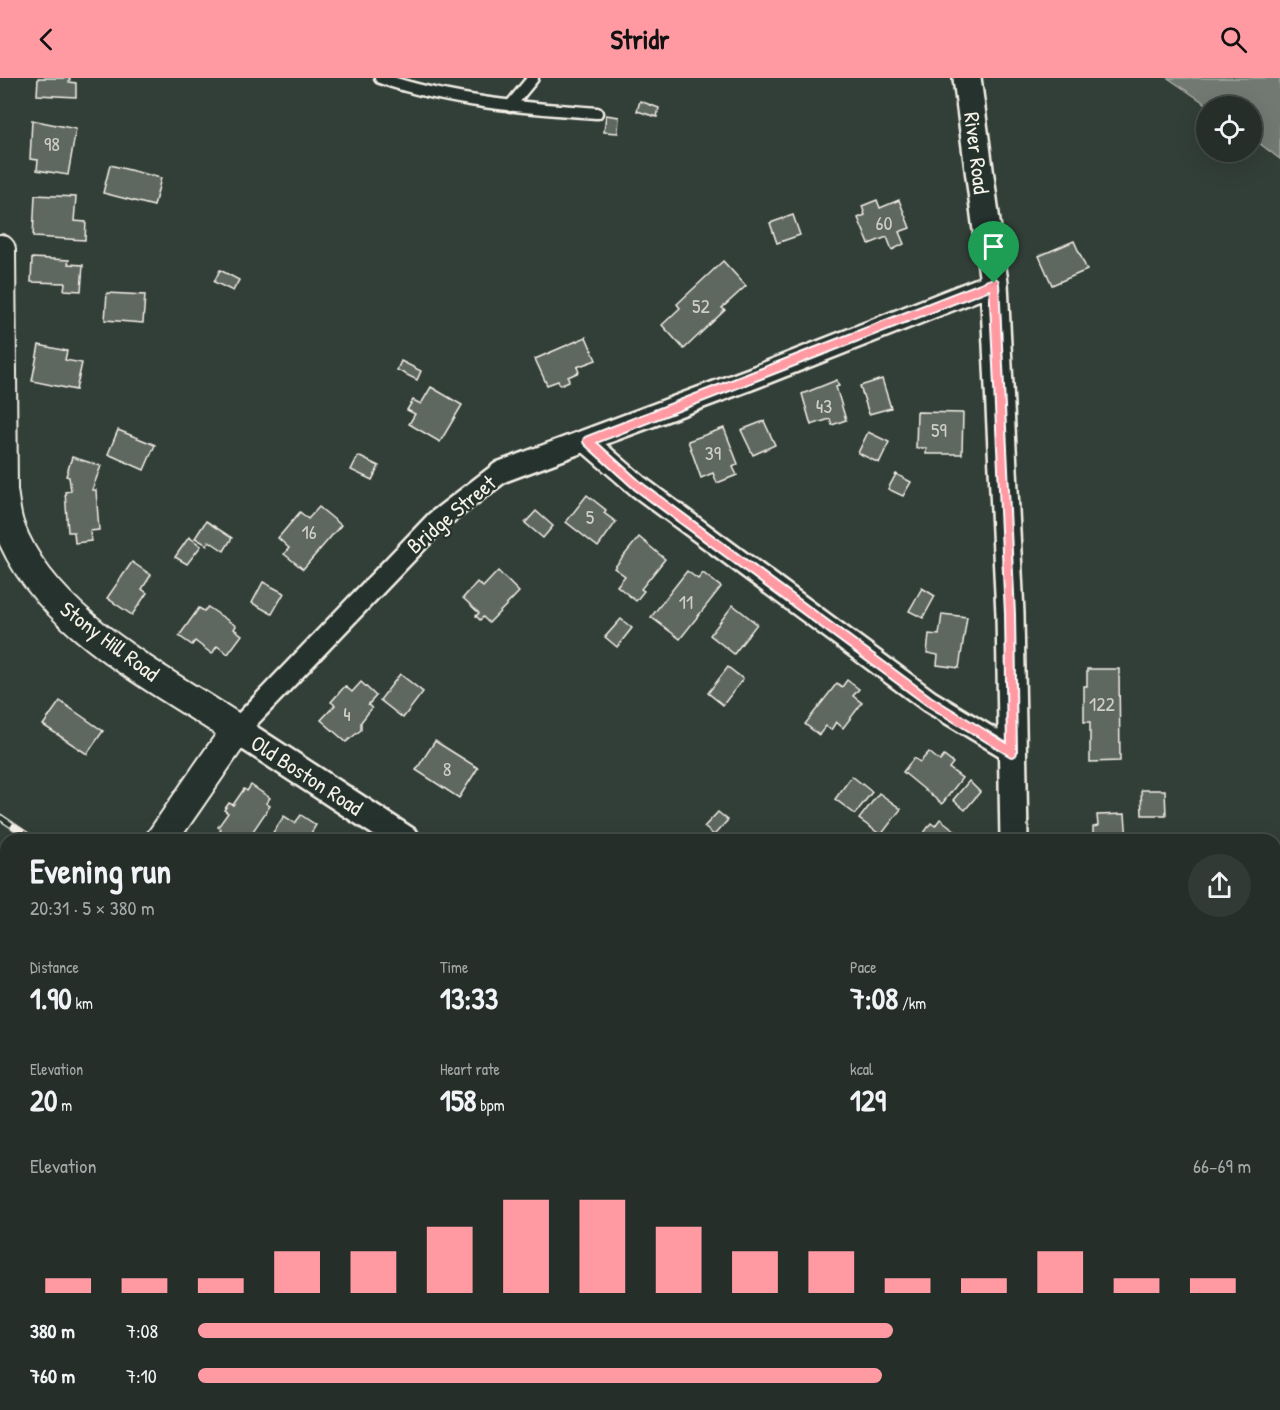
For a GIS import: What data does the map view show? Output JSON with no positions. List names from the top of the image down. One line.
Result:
{"streets":{"main road":["Stony Hill Road"],"street":["River Road","Bridge Street","Old Boston Road"]},"crossings":[["River Road","Bridge Street"],["Bridge Street","Stony Hill Road"],["Bridge Street","Old Boston Road"],["Stony Hill Road","Old Boston Road"]],"house_numbers":["98","60","52","43","59","39","5","16","11","122","4","8"],"page":{"header":"Stridr","heading":["Evening run","20:31 · 5 × 380 m"],"stats":[["Distance","1.90 km"],["Time","13:33"],["Pace","7:08 /km"],["Elevation","20 m"],["Heart rate","158 bpm"],["kcal","129"]],"chart":["Elevation","66–69 m"],"list":[{"name":"380 m","note":"7:08"},{"name":"760 m","note":"7:10"}]}}
